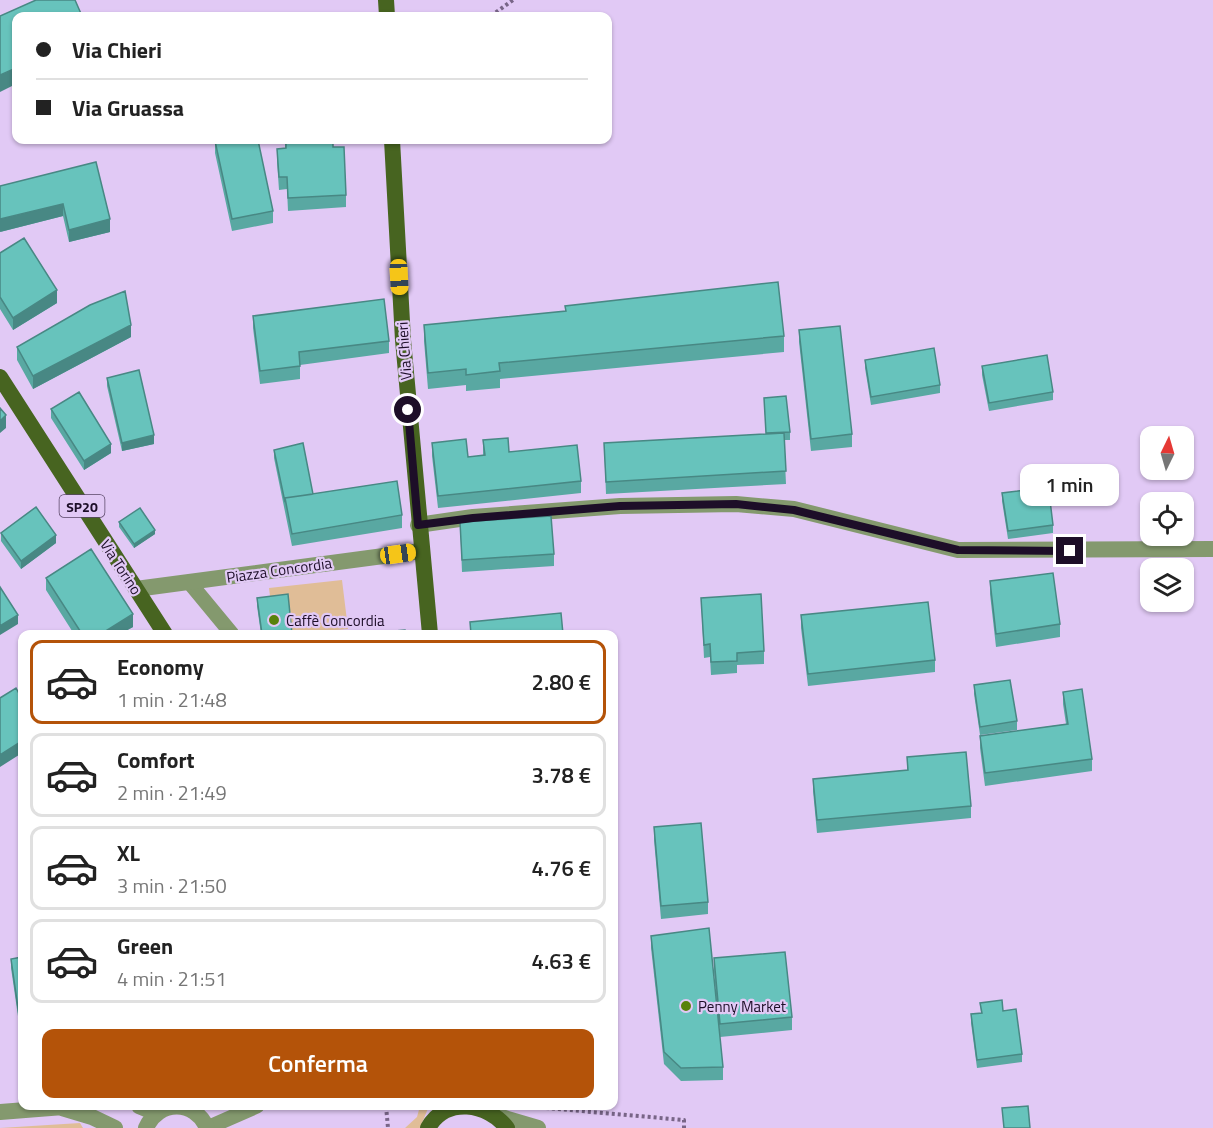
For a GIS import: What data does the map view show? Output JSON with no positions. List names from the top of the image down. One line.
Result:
{"streets":{"main road":["Via Chieri","SP20","Via Torino"],"street":["Piazza Concordia"]},"crossings":[["Via Chieri","Piazza Concordia"],["Via Torino","Piazza Concordia"]],"places":["Caffè Concordia","Penny Market"],"north":"top","page":{"banner":["Via Chieri","Via Gruassa"],"bubble":"1 min","list":[{"name":"Economy","note":"1 min · 21:48","value":"2.80 €"},{"name":"Comfort","note":"2 min · 21:49","value":"3.78 €"},{"name":"XL","note":"3 min · 21:50","value":"4.76 €"},{"name":"Green","note":"4 min · 21:51","value":"4.63 €"}],"buttons":"Conferma"}}
